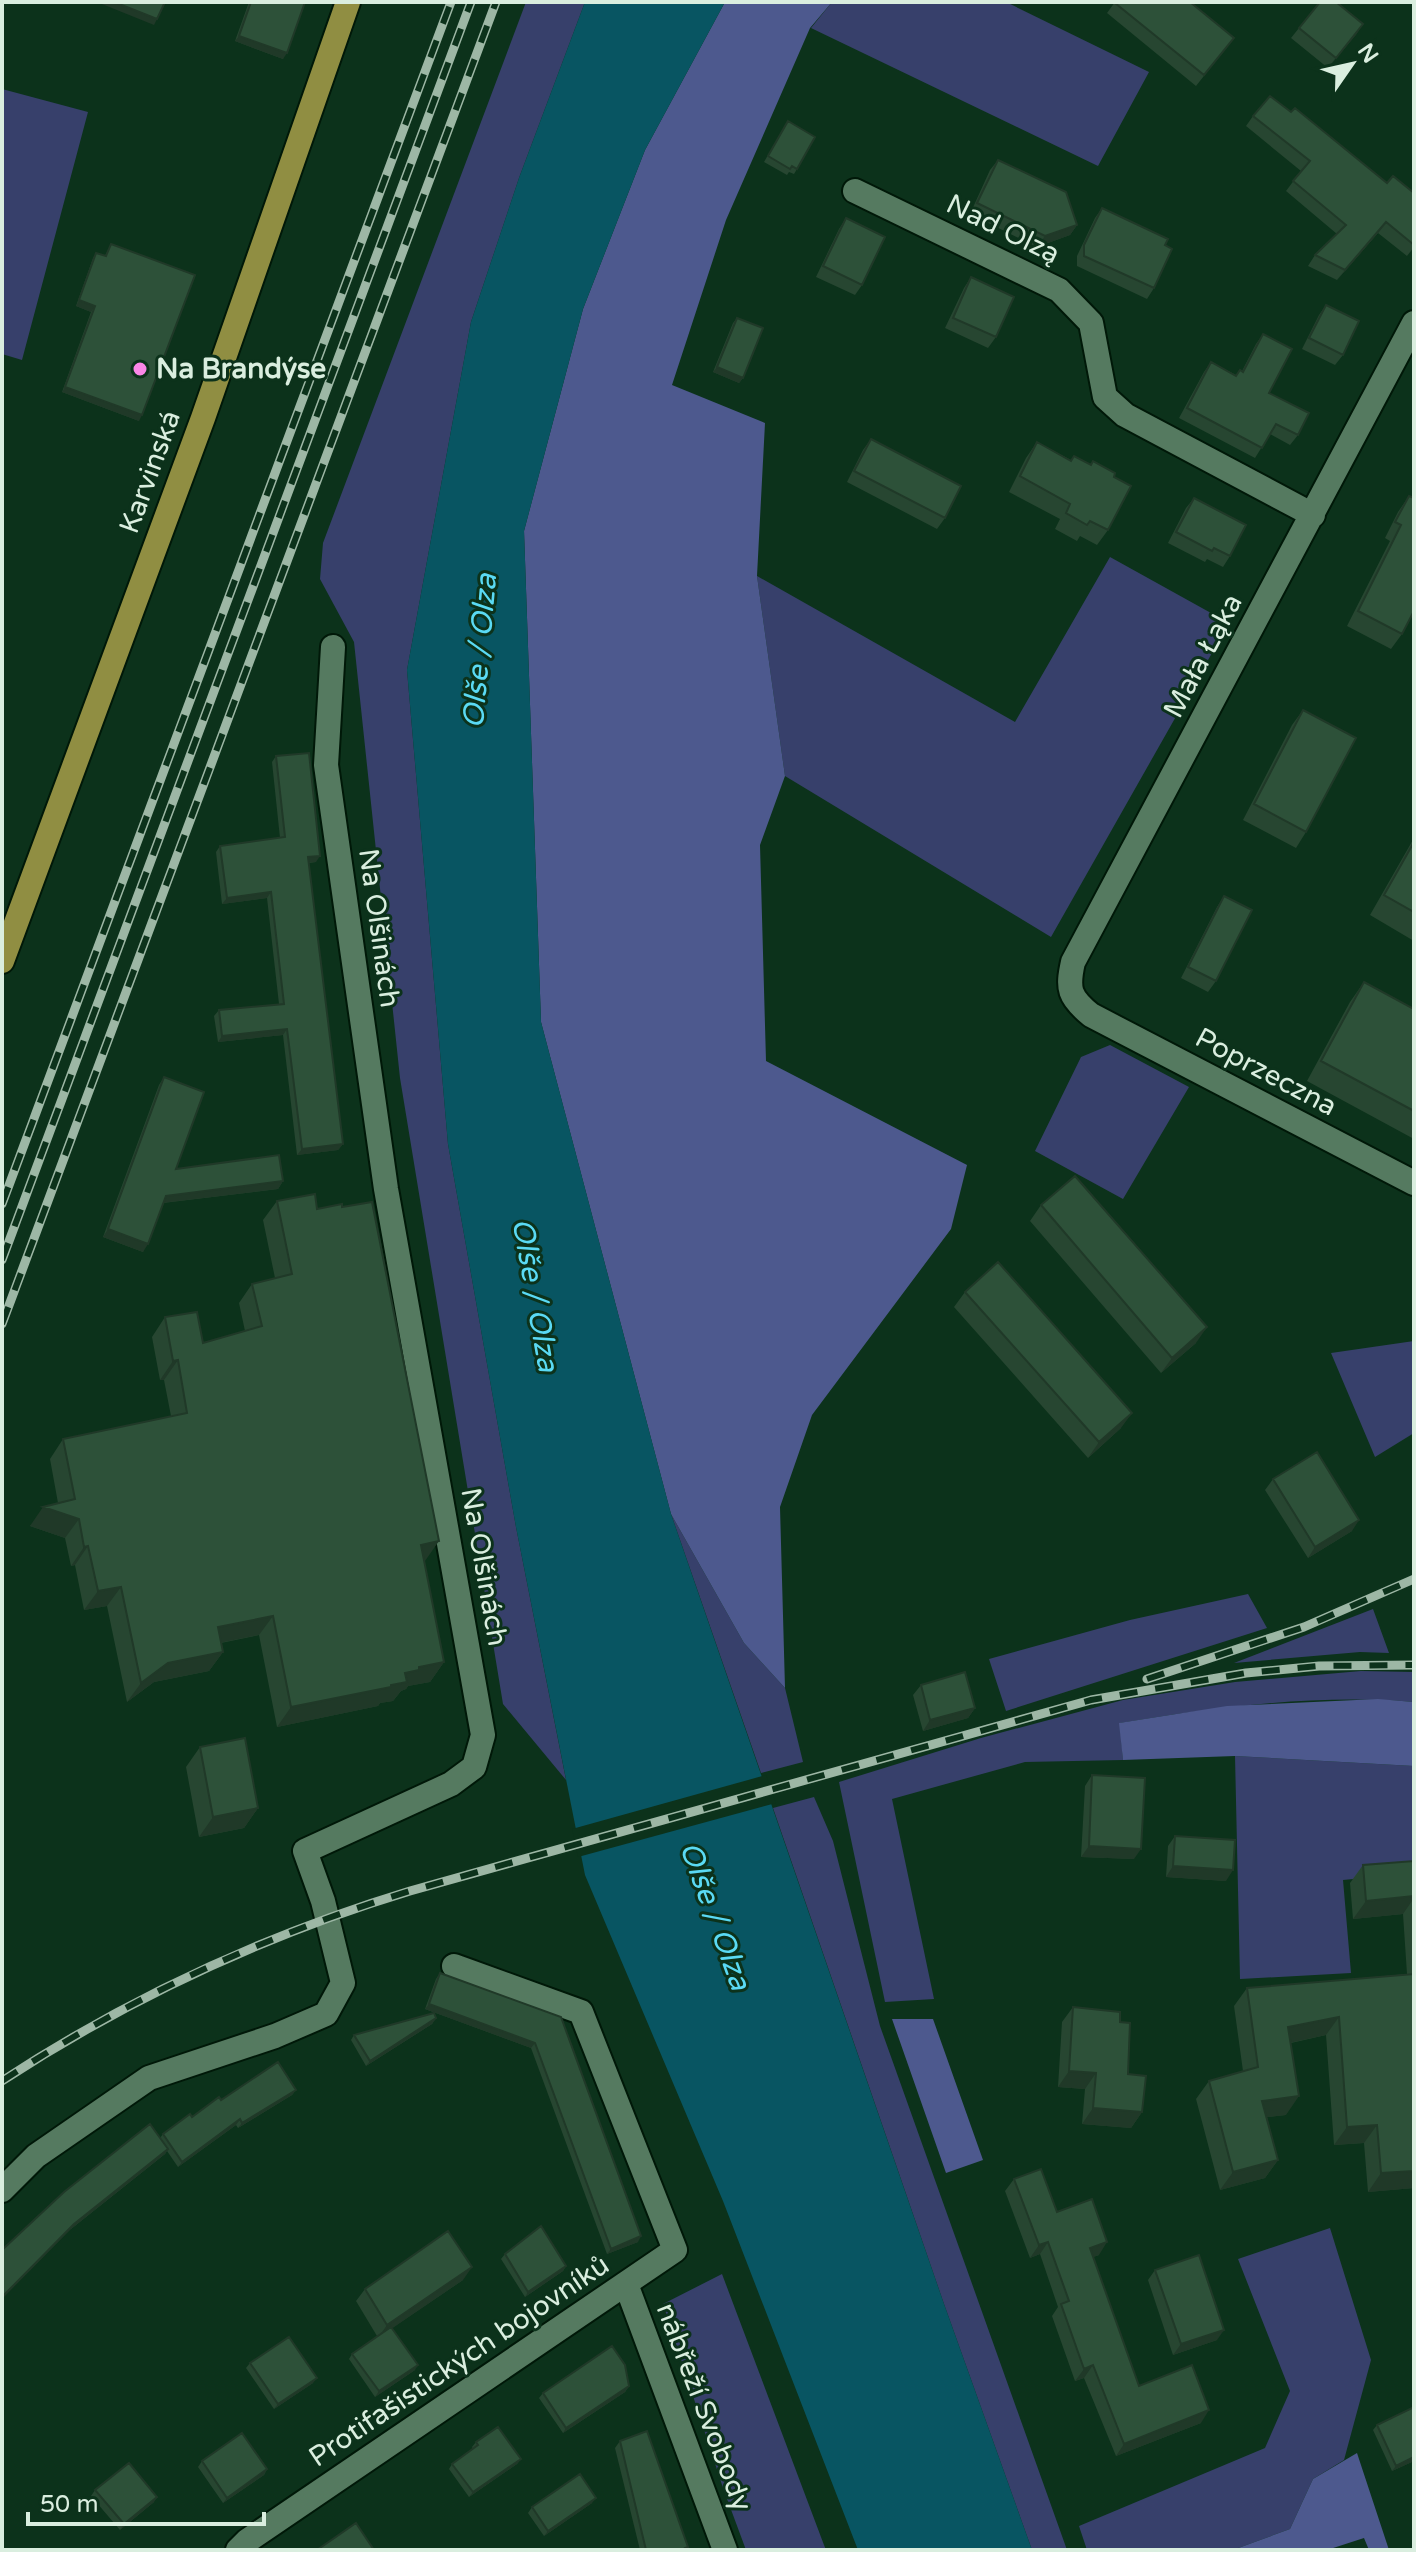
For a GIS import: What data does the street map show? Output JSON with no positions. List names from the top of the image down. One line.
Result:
{"streets":{"main road":["Karvinská"],"street":["Nad Olzą","Mała Łąka","Na Olšinách","Poprzeczna","Protifašistických bojovníků","nábřeží Svobody"]},"crossings":[["Nad Olzą","Mała Łąka"],["Mała Łąka","Poprzeczna"],["Protifašistických bojovníků","nábřeží Svobody"]],"water":["Olše / Olza"],"places":["Na Brandýse"],"scale_bar":"50 m","north":"top right"}
